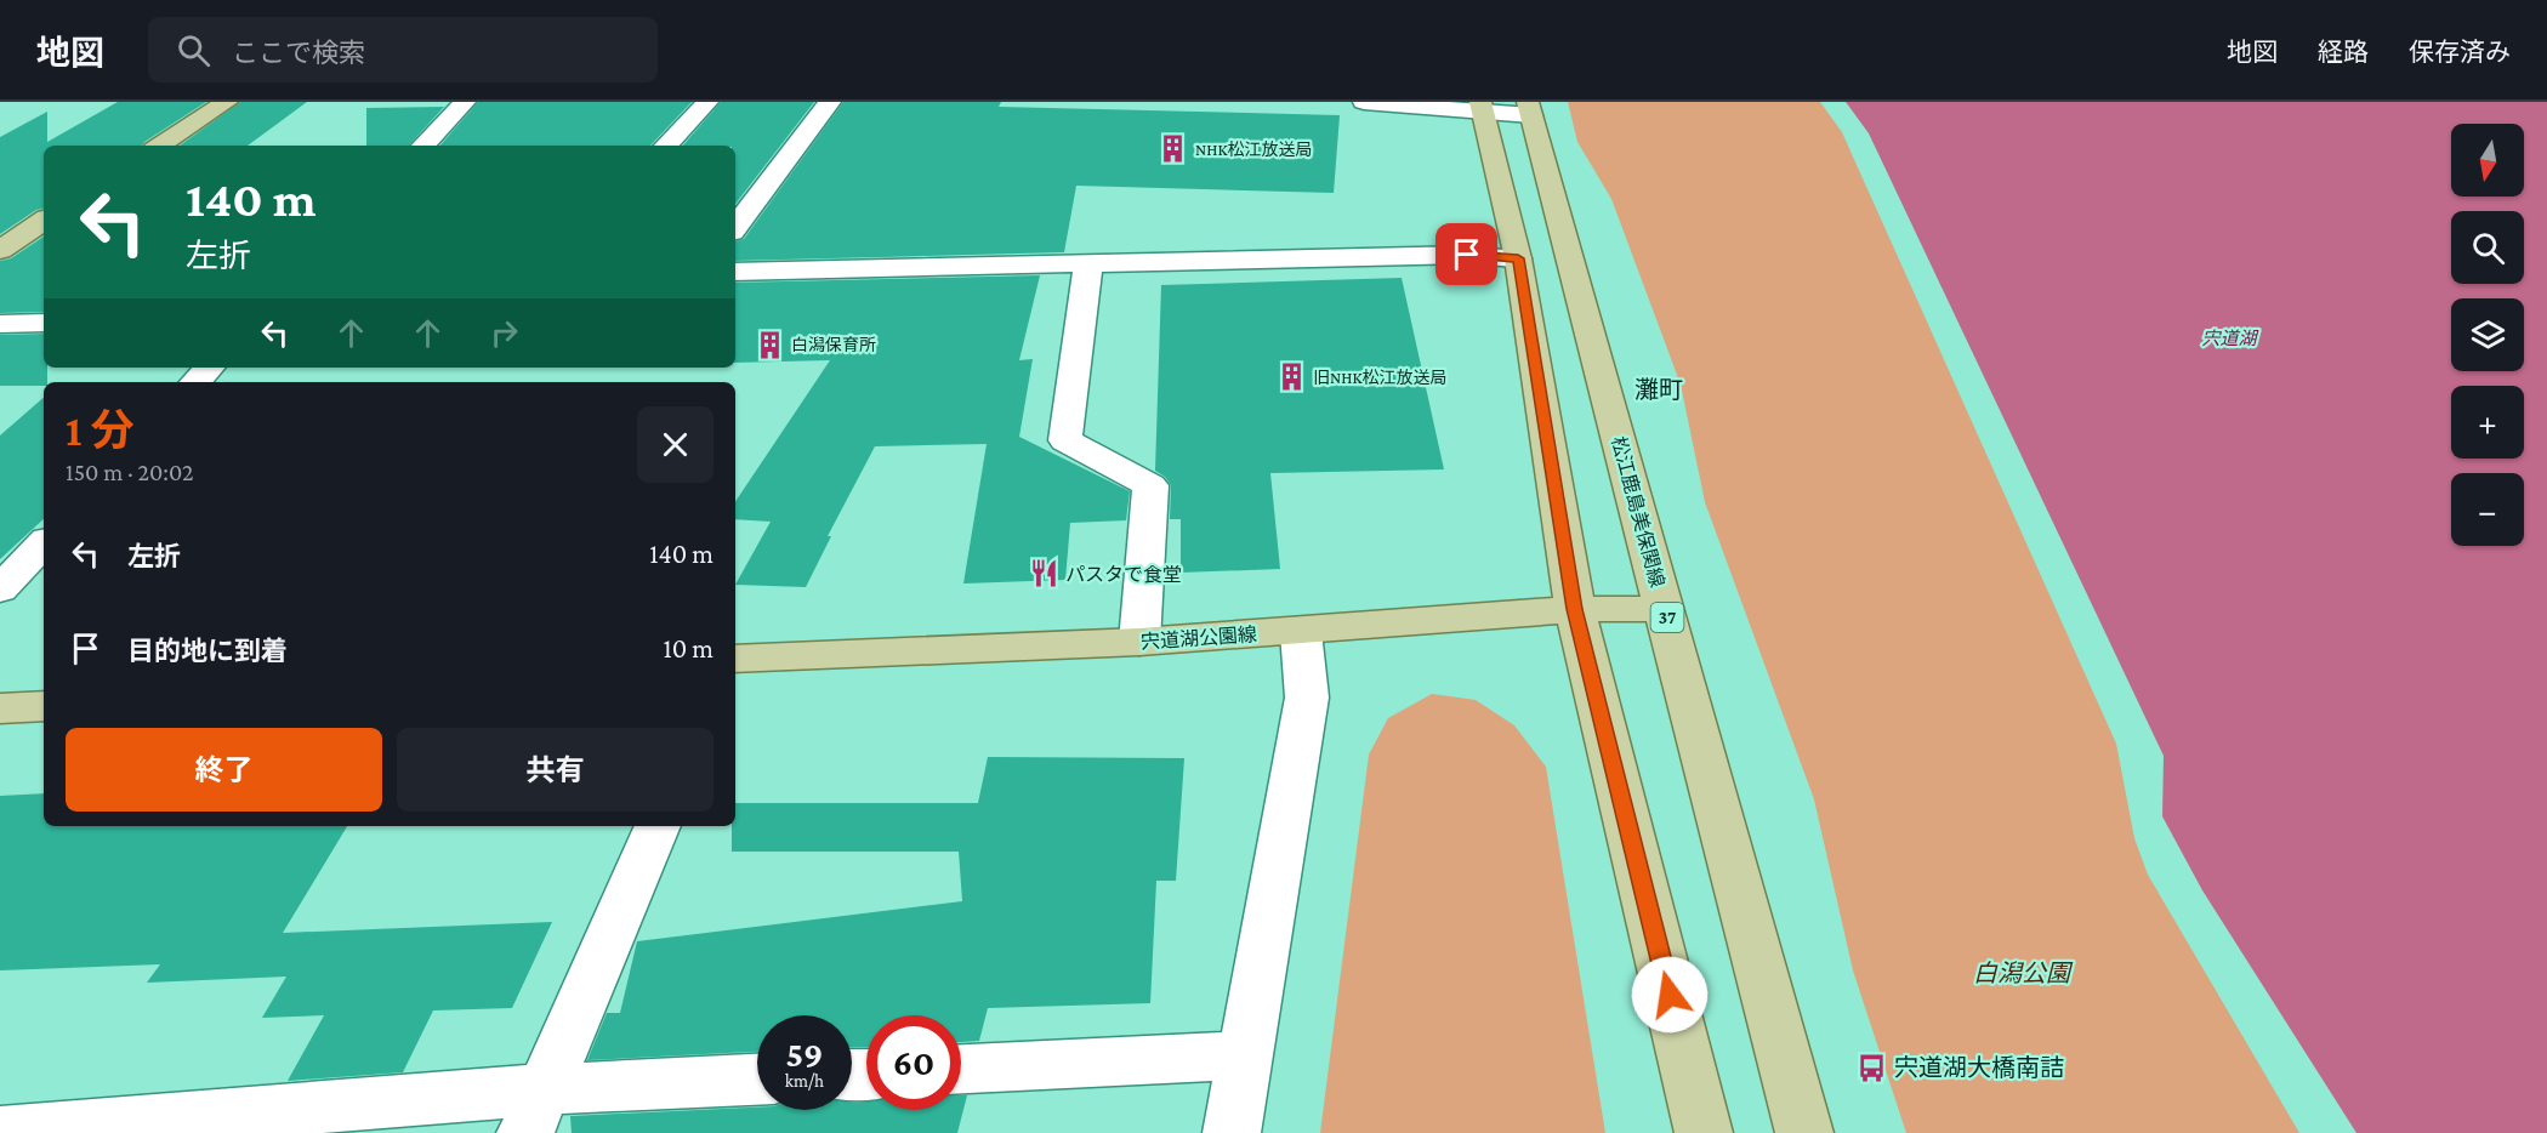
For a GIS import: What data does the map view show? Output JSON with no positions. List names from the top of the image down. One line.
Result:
{"streets":{"main road":["松江鹿島美保関線","37","宍道湖公園線"]},"crossings":[["松江鹿島美保関線","宍道湖公園線"]],"districts":["灘町"],"water":["宍道湖"],"parks":["白潟公園"],"places":{"building":["NHK松江放送局","白潟保育所","旧NHK松江放送局"],"restaurant":["パスタで食堂"],"bus stop":["宍道湖大橋南詰"]},"north":"bottom","page":{"header":"地図","search":"ここで検索","nav":["地図","経路","保存済み"],"map_buttons":["+","−"],"turn":["140 m","左折"],"heading":["1 分","150 m · 20:02"],"list":[{"name":"左折","value":"140 m"},{"name":"目的地に到着","value":"10 m"}],"buttons":["終了","共有"],"speed":"59 km/h","limit":"60"}}
